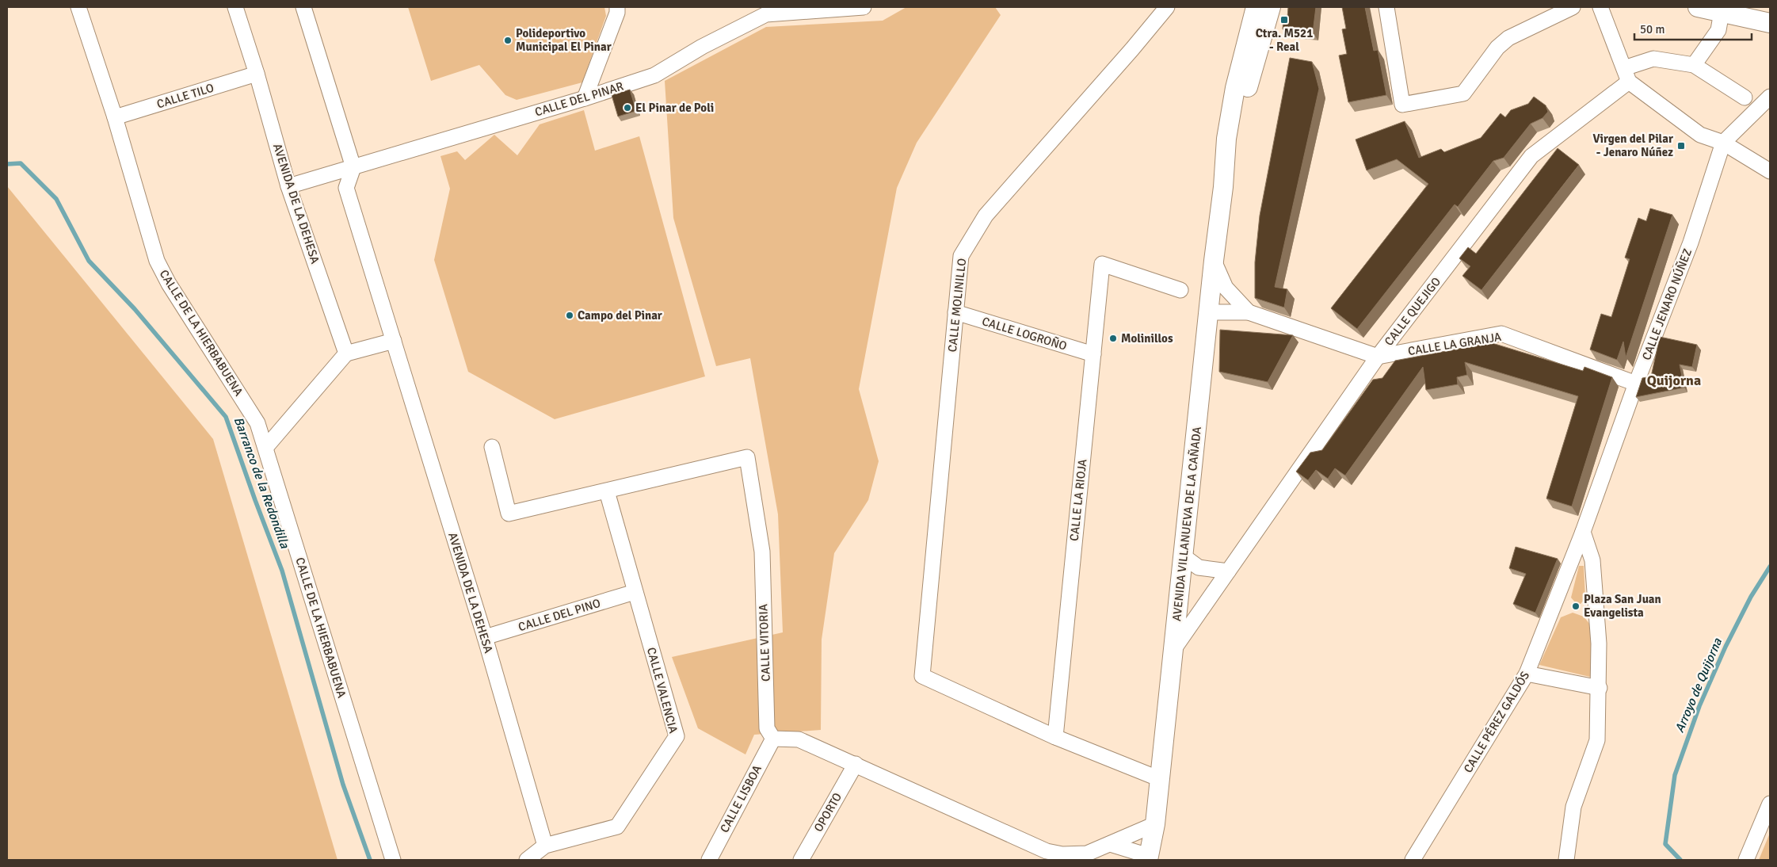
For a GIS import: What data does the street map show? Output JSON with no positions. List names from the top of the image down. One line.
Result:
{"streets":{"main road":["AVENIDA VILLANUEVA DE LA CAÑADA"],"street":["CALLE TILO","CALLE DEL PINAR","AVENIDA DE LA DEHESA","CALLE JENARO NÚÑEZ","CALLE MOLINILLO","CALLE QUEJIGO","CALLE DE LA HIERBABUENA","CALLE LOGROÑO","CALLE LA GRANJA","CALLE LA RIOJA","CALLE DEL PINO","CALLE VITORIA","CALLE VALENCIA","CALLE PÉREZ GALDÓS","CALLE LISBOA","OPORTO"]},"crossings":[["CALLE TILO","AVENIDA DE LA DEHESA"],["CALLE TILO","CALLE DE LA HIERBABUENA"],["CALLE DEL PINAR","AVENIDA DE LA DEHESA"],["AVENIDA DE LA DEHESA","CALLE DEL PINO"],["AVENIDA DE LA DEHESA","CALLE VALENCIA"],["CALLE JENARO NÚÑEZ","CALLE LA GRANJA"],["CALLE JENARO NÚÑEZ","CALLE PÉREZ GALDÓS"],["CALLE MOLINILLO","CALLE LOGROÑO"],["CALLE MOLINILLO","CALLE LA RIOJA"],["CALLE QUEJIGO","CALLE LA GRANJA"],["CALLE QUEJIGO","AVENIDA VILLANUEVA DE LA CAÑADA"],["CALLE LOGROÑO","CALLE LA RIOJA"],["CALLE LA GRANJA","AVENIDA VILLANUEVA DE LA CAÑADA"],["CALLE DEL PINO","CALLE VALENCIA"],["CALLE VITORIA","CALLE VALENCIA"],["CALLE VITORIA","CALLE LISBOA"]],"districts":["Quijorna"],"water":["Barranco de la Redondilla","Arroyo de Quijorna"],"places":{"transit":["Ctra. M521 - Real","Virgen del Pilar - Jenaro Núñez"],"other":["Polideportivo Municipal El Pinar","El Pinar de Poli","Campo del Pinar","Molinillos","Plaza San Juan Evangelista"]},"scale_bar":"50 m"}
